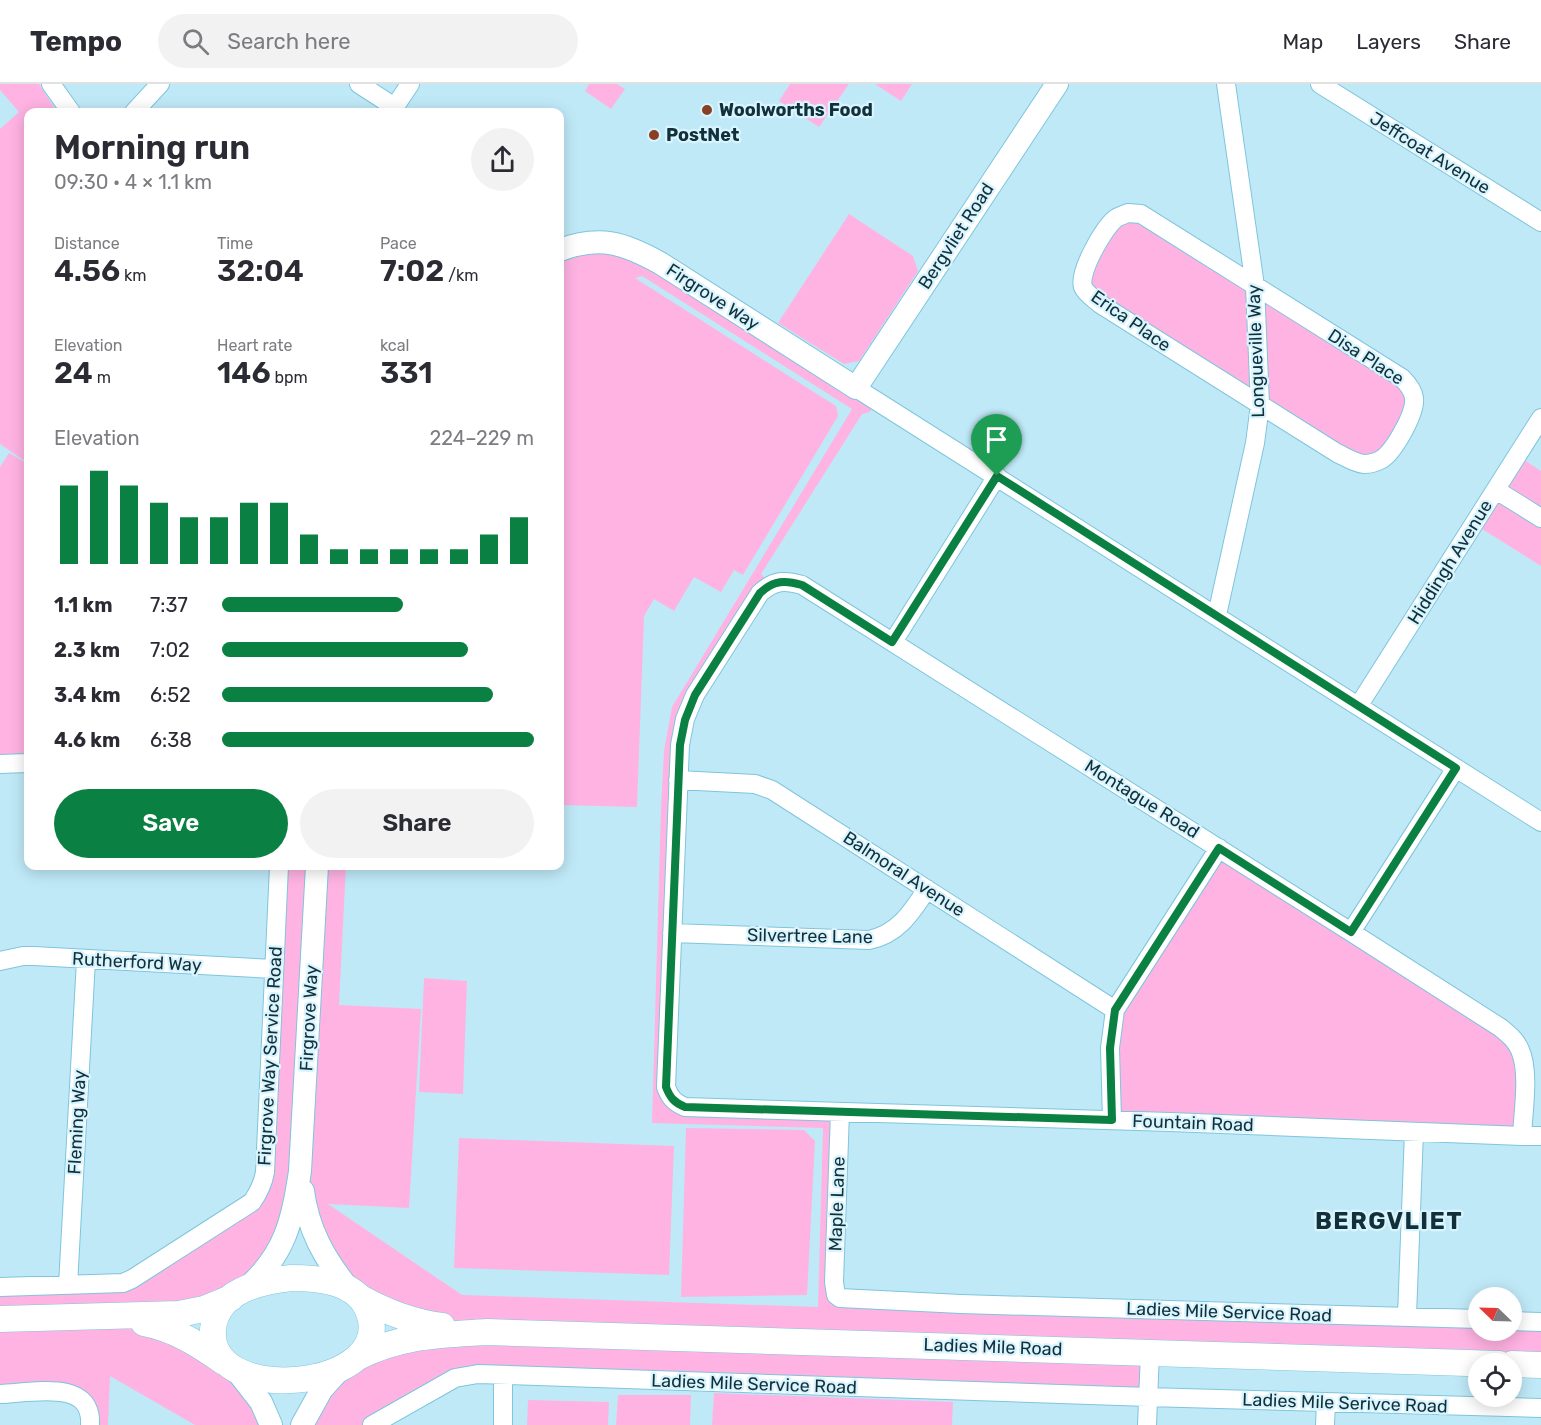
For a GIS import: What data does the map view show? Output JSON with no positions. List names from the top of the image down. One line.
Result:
{"streets":{"main road":["Ladies Mile Road"],"street":["Jeffcoat Avenue","Bergvliet Road","Firgrove Way","Erica Place","Longueville Way","Disa Place","Hiddingh Avenue","Montague Road","Balmoral Avenue","Silvertree Lane","Rutherford Way","Firgrove Way Service Road","Fleming Way","Fountain Road","Maple Lane","Ladies Mile Service Road","Ladies Mile Serivce Road"]},"crossings":[["Bergvliet Road","Firgrove Way"],["Firgrove Way","Ladies Mile Road"],["Erica Place","Longueville Way"],["Erica Place","Disa Place"],["Longueville Way","Disa Place"],["Montague Road","Balmoral Avenue"],["Montague Road","Fountain Road"],["Balmoral Avenue","Silvertree Lane"],["Silvertree Lane","Fountain Road"],["Rutherford Way","Firgrove Way Service Road"],["Rutherford Way","Fleming Way"],["Firgrove Way Service Road","Fleming Way"],["Fountain Road","Maple Lane"],["Maple Lane","Ladies Mile Service Road"],["Ladies Mile Service Road","Ladies Mile Serivce Road"]],"districts":["BERGVLIET"],"places":["Woolworths Food","PostNet"],"north":"top left","page":{"header":"Tempo","search":"Search here","nav":["Map","Layers","Share"],"heading":["Morning run","09:30 · 4 × 1.1 km"],"stats":[["Distance","4.56 km"],["Time","32:04"],["Pace","7:02 /km"],["Elevation","24 m"],["Heart rate","146 bpm"],["kcal","331"]],"chart":["Elevation","224–229 m"],"list":[{"name":"1.1 km","note":"7:37"},{"name":"2.3 km","note":"7:02"},{"name":"3.4 km","note":"6:52"},{"name":"4.6 km","note":"6:38"}],"buttons":["Save","Share"]}}
